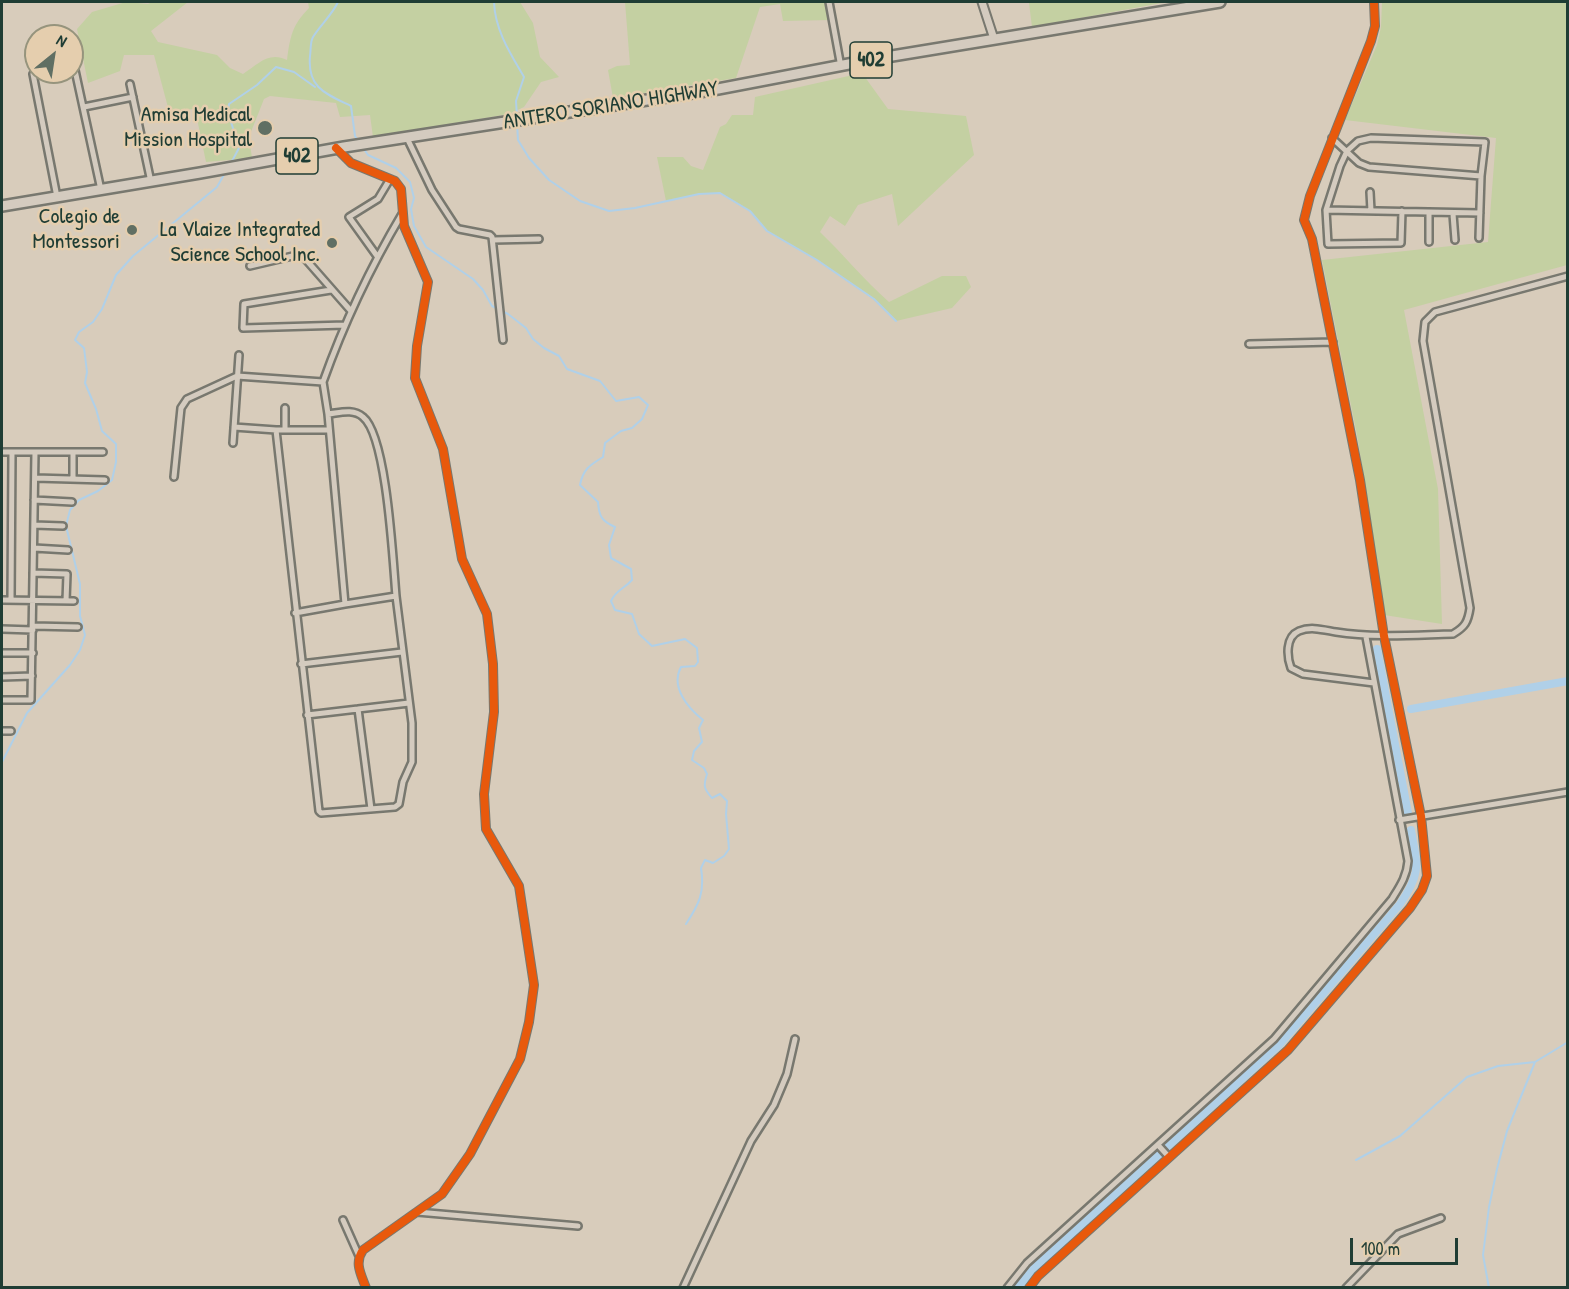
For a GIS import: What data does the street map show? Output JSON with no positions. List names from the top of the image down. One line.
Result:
{"streets":{"main road":["402","ANTERO SORIANO HIGHWAY"]},"places":["Amisa Medical Mission Hospital","Colegio de Montessori","La Vlaize Integrated Science School Inc."],"scale_bar":"100 m","north":"top right"}
